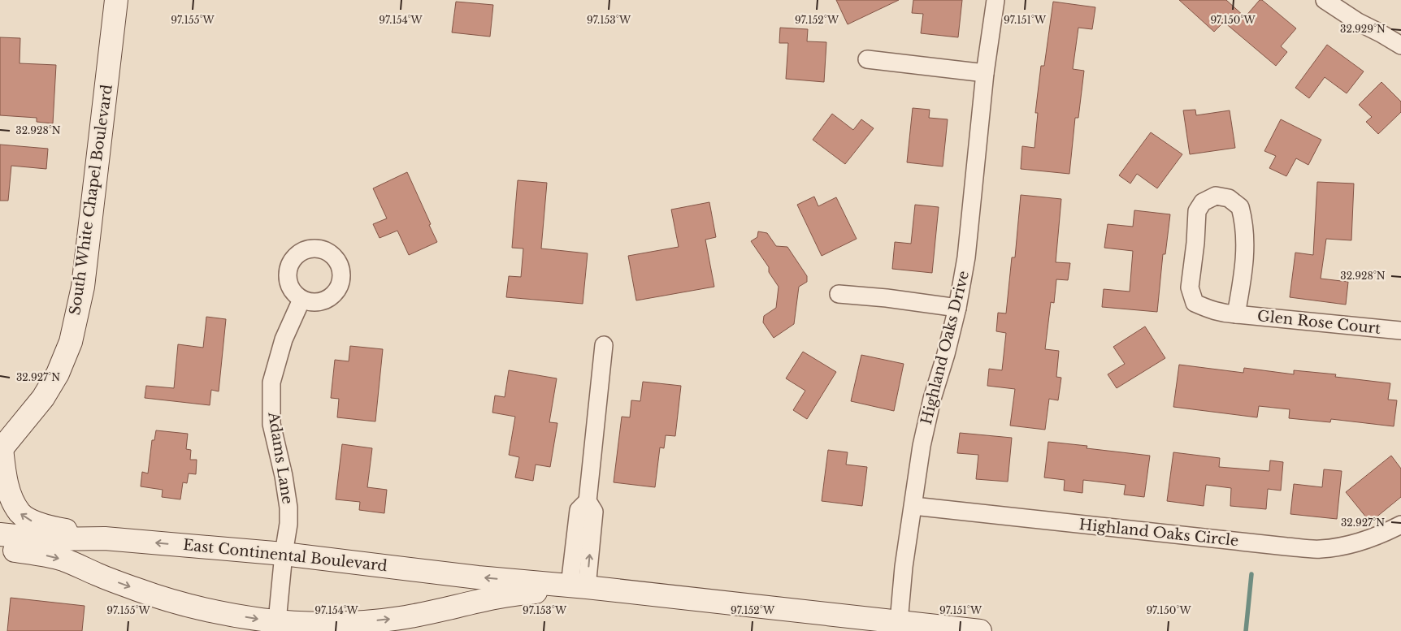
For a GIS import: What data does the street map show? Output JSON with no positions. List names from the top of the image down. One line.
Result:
{"streets":{"main road":["South White Chapel Boulevard","East Continental Boulevard"],"street":["Glen Rose Court","Highland Oaks Drive","Adams Lane","Highland Oaks Circle"]},"crossings":[["Highland Oaks Drive","Highland Oaks Circle"],["Highland Oaks Drive","East Continental Boulevard"],["Adams Lane","East Continental Boulevard"]],"coordinates":["97.155°W","97.154°W","97.153°W","97.152°W","97.151°W","97.150°W","32.929°N","32.928°N","32.927°N"]}
